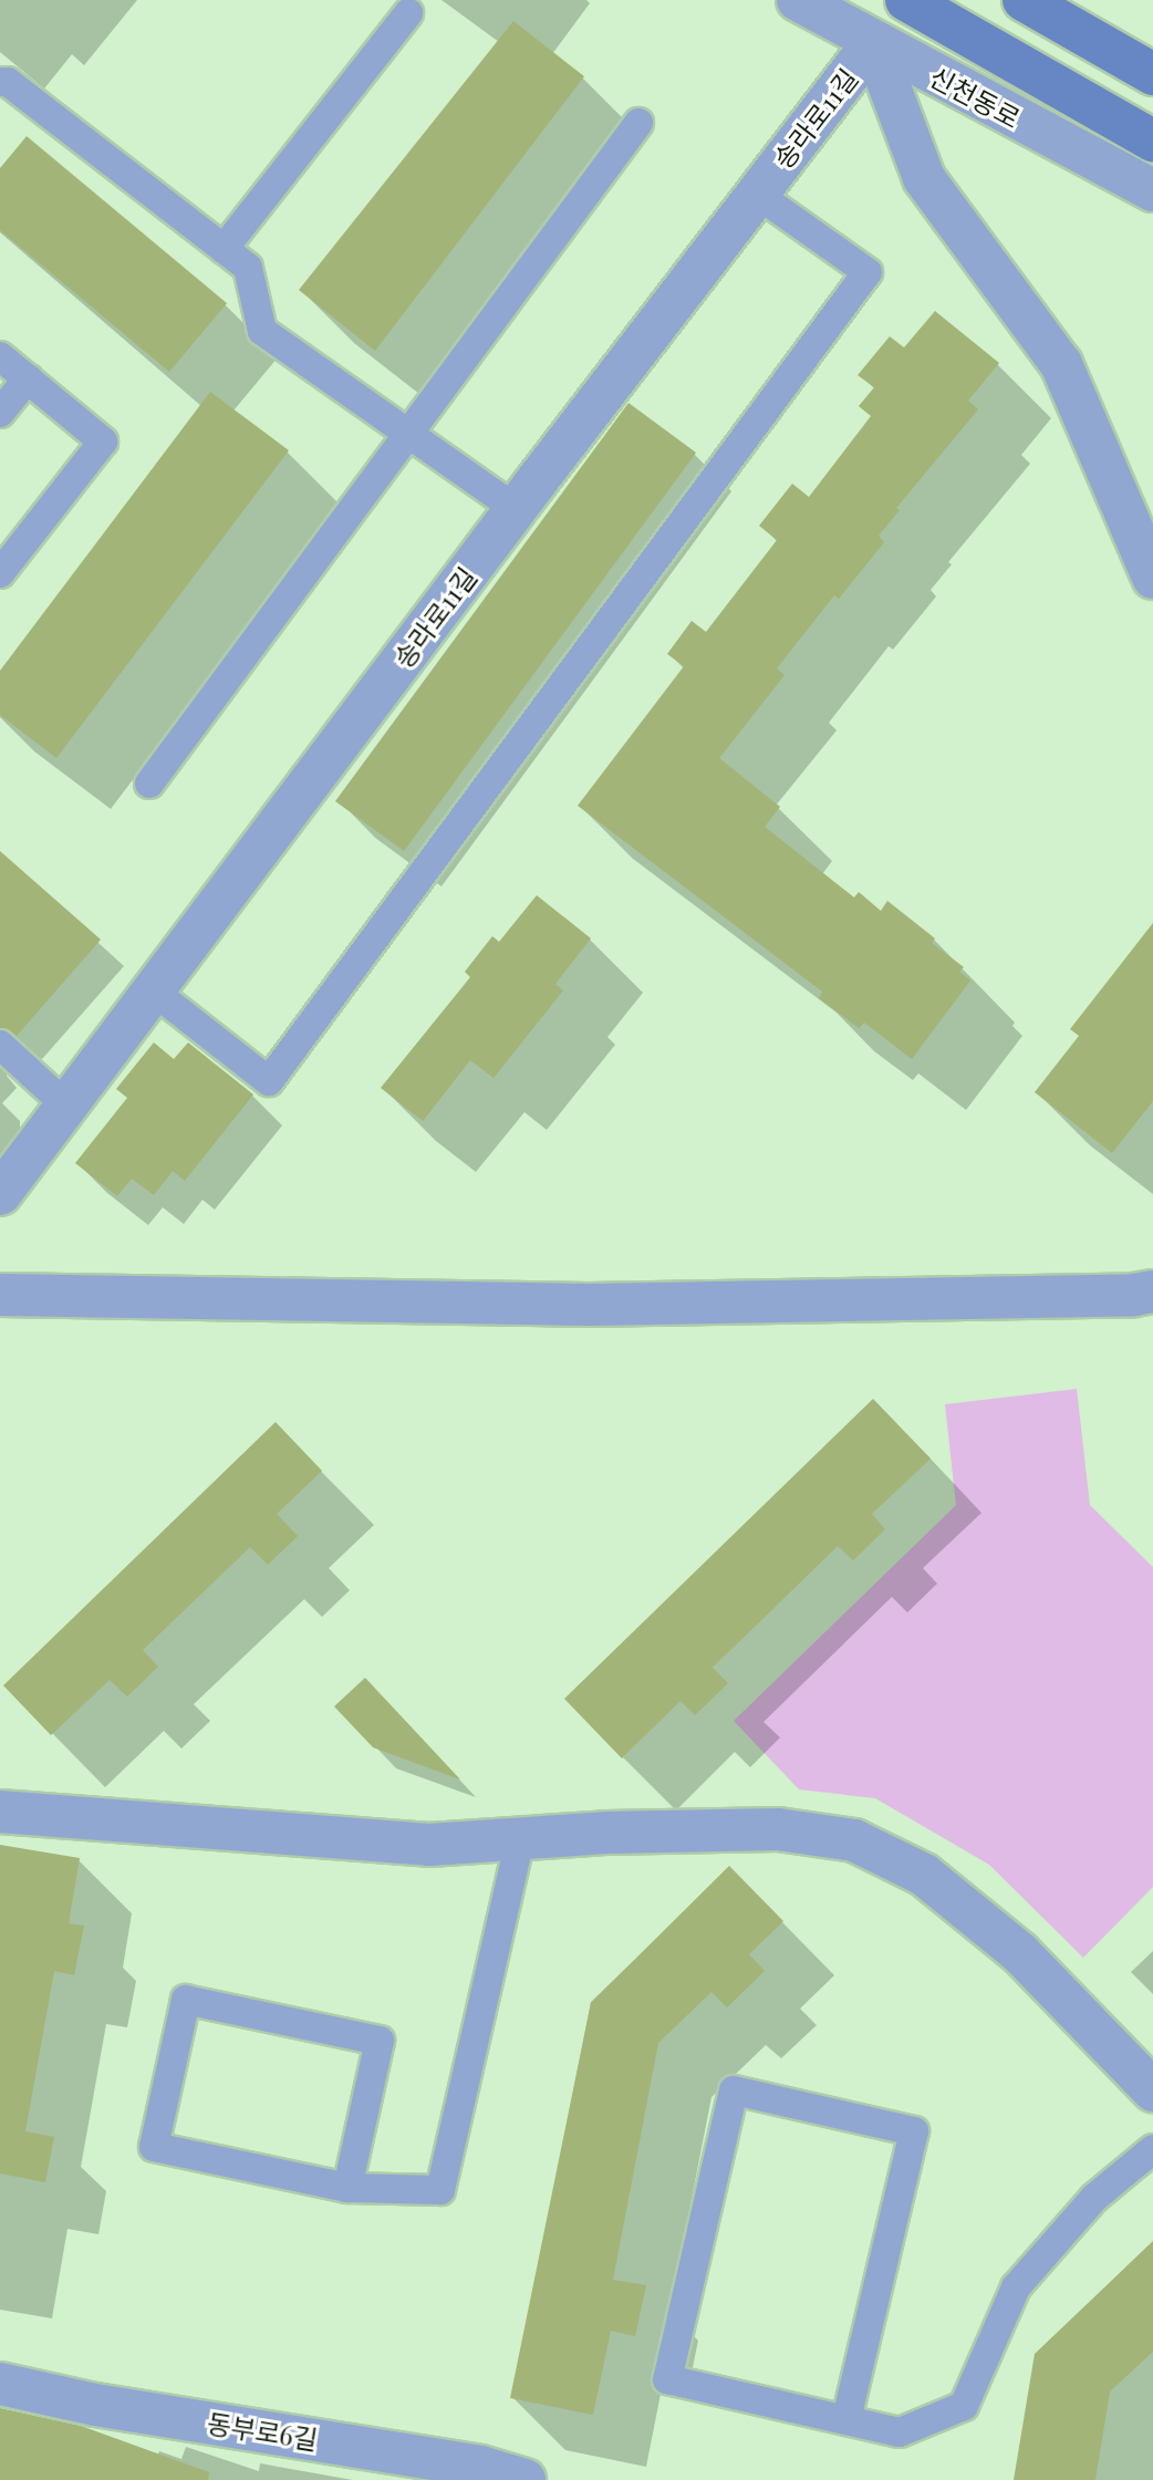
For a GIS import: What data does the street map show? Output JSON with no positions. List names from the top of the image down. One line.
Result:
{"streets":{"main road":["신천동로"],"street":["송라로11길","동부로6길"]},"crossings":[["신천동로","송라로11길"]]}
